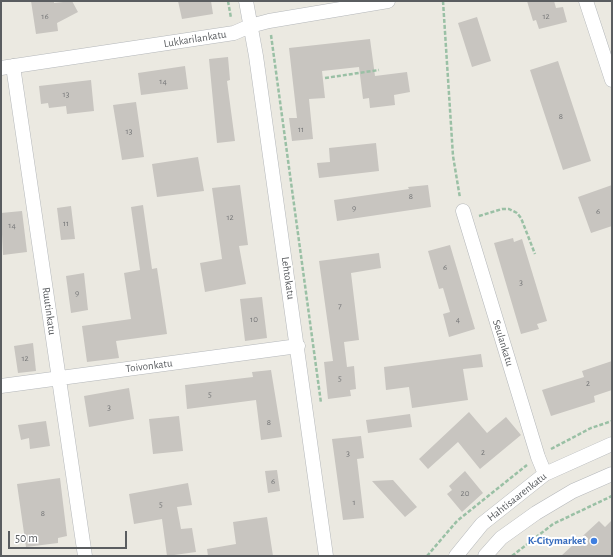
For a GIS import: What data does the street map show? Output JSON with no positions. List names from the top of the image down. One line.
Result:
{"streets":{"street":["Lukkarilankatu","Lehtokatu","Ruutinkatu","Seulankatu","Toivonkatu","Hahtisaarenkatu"]},"crossings":[["Lukkarilankatu","Lehtokatu"],["Lukkarilankatu","Ruutinkatu"],["Lehtokatu","Toivonkatu"],["Ruutinkatu","Toivonkatu"],["Seulankatu","Hahtisaarenkatu"]],"places":["K-Citymarket"],"house_numbers":["16","12","14","13","8","11","13","8","9","6","12","11","14","6","3","9","7","10","4","12","5","2","5","3","8","2","3","6","20","1","5","8"],"scale_bar":"50 m"}
